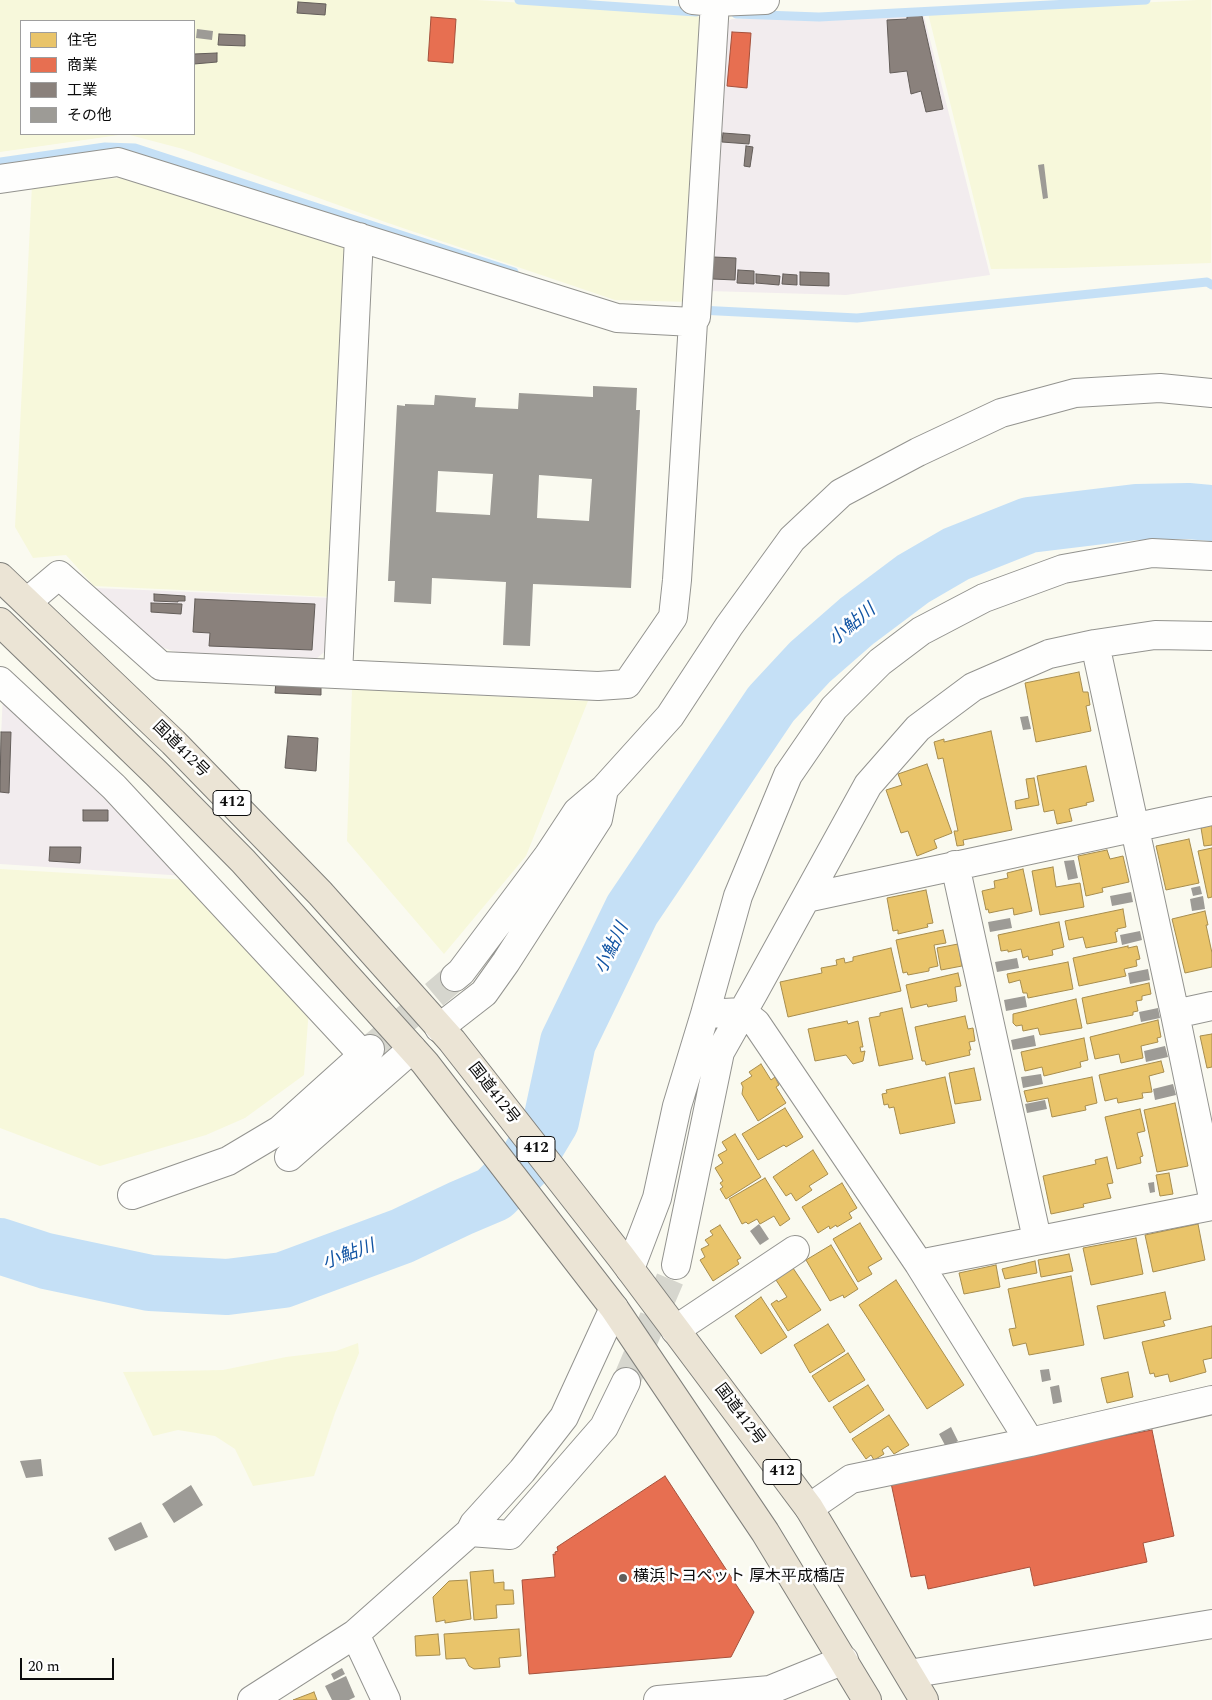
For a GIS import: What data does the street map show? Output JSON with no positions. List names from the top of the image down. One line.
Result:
{"streets":{"highway":["国道412号","412"]},"water":["小鮎川"],"places":["横浜トヨペット 厚木平成橋店"],"legend":["住宅","商業","工業","その他"],"scale_bar":"20 m"}
